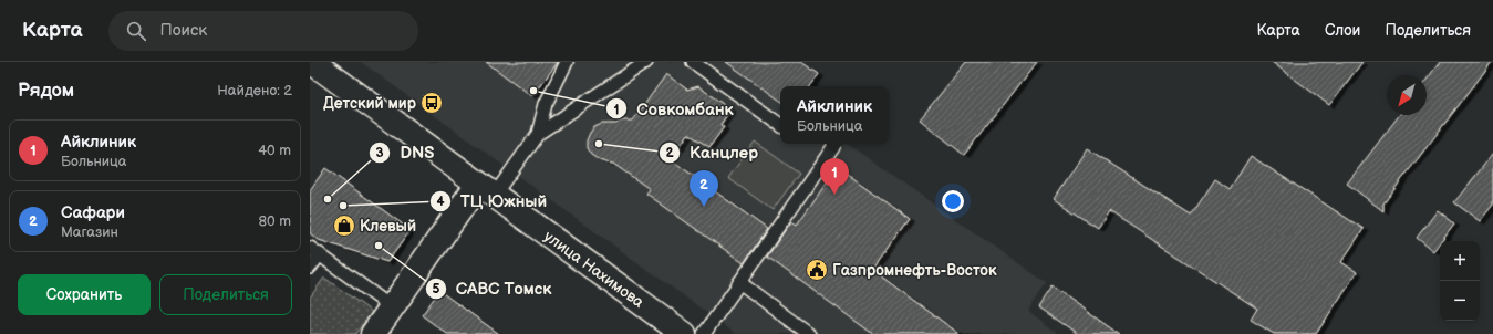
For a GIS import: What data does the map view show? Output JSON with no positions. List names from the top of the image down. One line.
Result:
{"streets":{"main road":["улица Нахимова"]},"places":{"other":["Совкомбанк","Канцлер","DNS","ТЦ Южный","САВС Томск"],"bus stop":["Детский мир"],"shop":["Клевый"],"public building":["Газпромнефть-Восток"]},"north":"bottom left","page":{"header":"Карта","search":"Поиск","nav":["Карта","Слои","Поделиться"],"heading":["Рядом","Найдено: 2"],"popup":["Айклиник","Больница"],"list":[{"mark":"1","name":"Айклиник","note":"Больница","value":"40 m"},{"mark":"2","name":"Сафари","note":"Магазин","value":"80 m"}],"pins":["1","2"],"map_buttons":["+","−"],"buttons":["Сохранить","Поделиться"]}}
